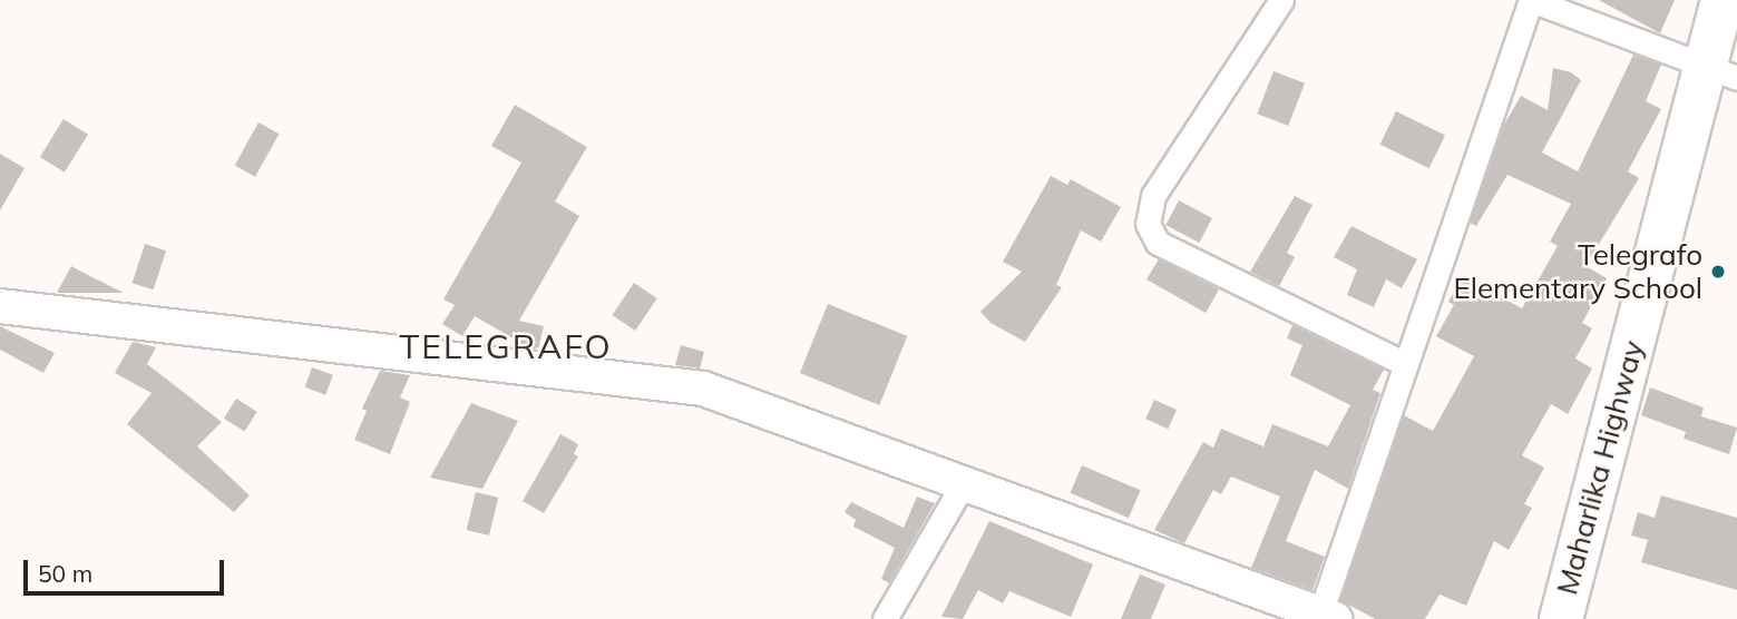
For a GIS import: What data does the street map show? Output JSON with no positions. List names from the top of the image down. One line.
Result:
{"streets":{"highway":["Maharlika Highway"]},"districts":["TELEGRAFO"],"places":["Telegrafo Elementary School"],"scale_bar":"50 m"}
